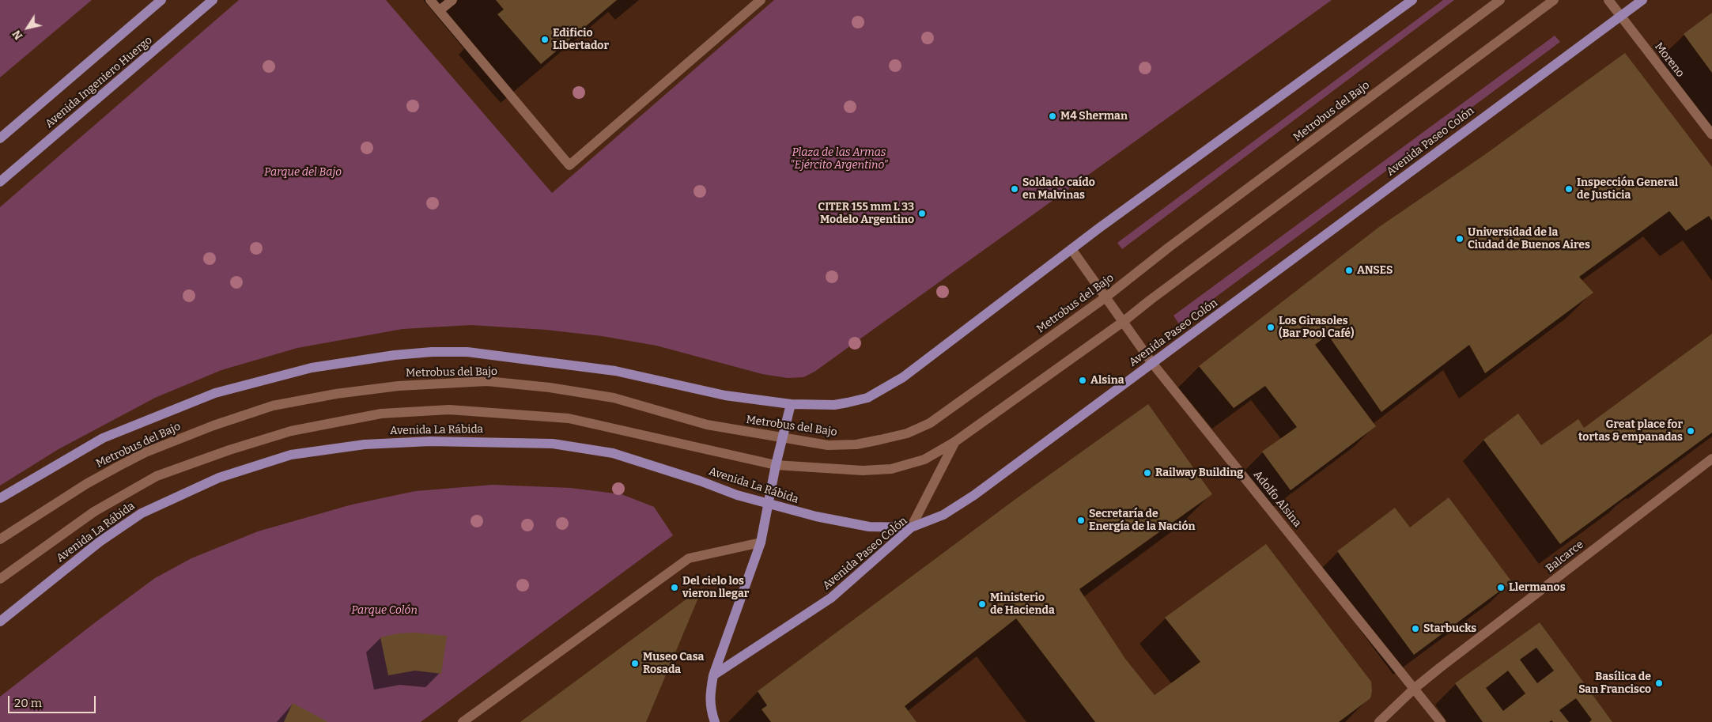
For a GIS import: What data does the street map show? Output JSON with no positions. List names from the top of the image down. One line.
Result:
{"streets":{"main road":["Avenida Ingeniero Huergo","Avenida Paseo Colón","Avenida La Rábida"],"street":["Moreno","Metrobus del Bajo","Adolfo Alsina","Balcarce"]},"crossings":[["Moreno","Avenida Paseo Colón"],["Metrobus del Bajo","Adolfo Alsina"],["Avenida Paseo Colón","Avenida La Rábida"],["Avenida Paseo Colón","Adolfo Alsina"],["Adolfo Alsina","Balcarce"]],"parks":["Plaza de las Armas \"Ejército Argentino\"","Parque del Bajo","Parque Colón"],"places":["Edificio Libertador","M4 Sherman","Soldado caído en Malvinas","Inspección General de Justicia","CITER 155 mm L 33 Modelo Argentino","Universidad de la Ciudad de Buenos Aires","ANSES","Los Girasoles (Bar Pool Café)","Alsina","Great place for tortas & empanadas","Railway Building","Secretaría de Energía de la Nación","Del cielo los vieron llegar","Llermanos","Ministerio de Hacienda","Starbucks","Museo Casa Rosada","Basílica de San Francisco"],"scale_bar":"20 m","north":"bottom left"}
